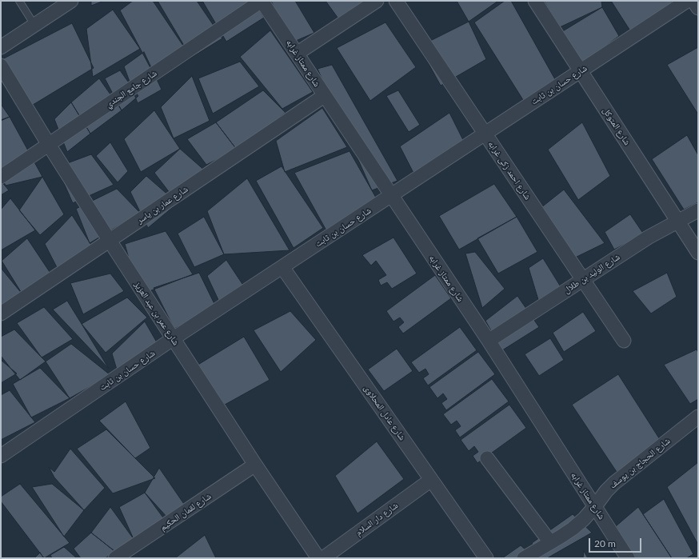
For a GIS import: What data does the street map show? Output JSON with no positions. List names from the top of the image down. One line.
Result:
{"streets":{"street":["شارع ممتاز غرابه","شارع حسان بن ثابت","شارع جامع الجندي","شارع المتوكل","شارع احمد زكى غرابه","شارع عمار بن ياسر","شارع الوليد بن طلال","شارع عمر بن عبد العزيز","شارع عادل المحلاوى","شارع الحجاج بن يوسف","شارع لقمان الحكيم","شارع دار السلام"]},"crossings":[["شارع ممتاز غرابه","شارع حسان بن ثابت"],["شارع ممتاز غرابه","شارع جامع الجندي"],["شارع ممتاز غرابه","شارع عمار بن ياسر"],["شارع ممتاز غرابه","شارع الوليد بن طلال"],["شارع ممتاز غرابه","شارع الحجاج بن يوسف"],["شارع حسان بن ثابت","شارع المتوكل"],["شارع حسان بن ثابت","شارع احمد زكى غرابه"],["شارع حسان بن ثابت","شارع عمر بن عبد العزيز"],["شارع حسان بن ثابت","شارع عادل المحلاوى"],["شارع جامع الجندي","شارع عمر بن عبد العزيز"],["شارع المتوكل","شارع الوليد بن طلال"],["شارع احمد زكى غرابه","شارع الوليد بن طلال"],["شارع عمار بن ياسر","شارع عمر بن عبد العزيز"],["شارع عمر بن عبد العزيز","شارع لقمان الحكيم"],["شارع عادل المحلاوى","شارع دار السلام"]],"scale_bar":"20 m"}
